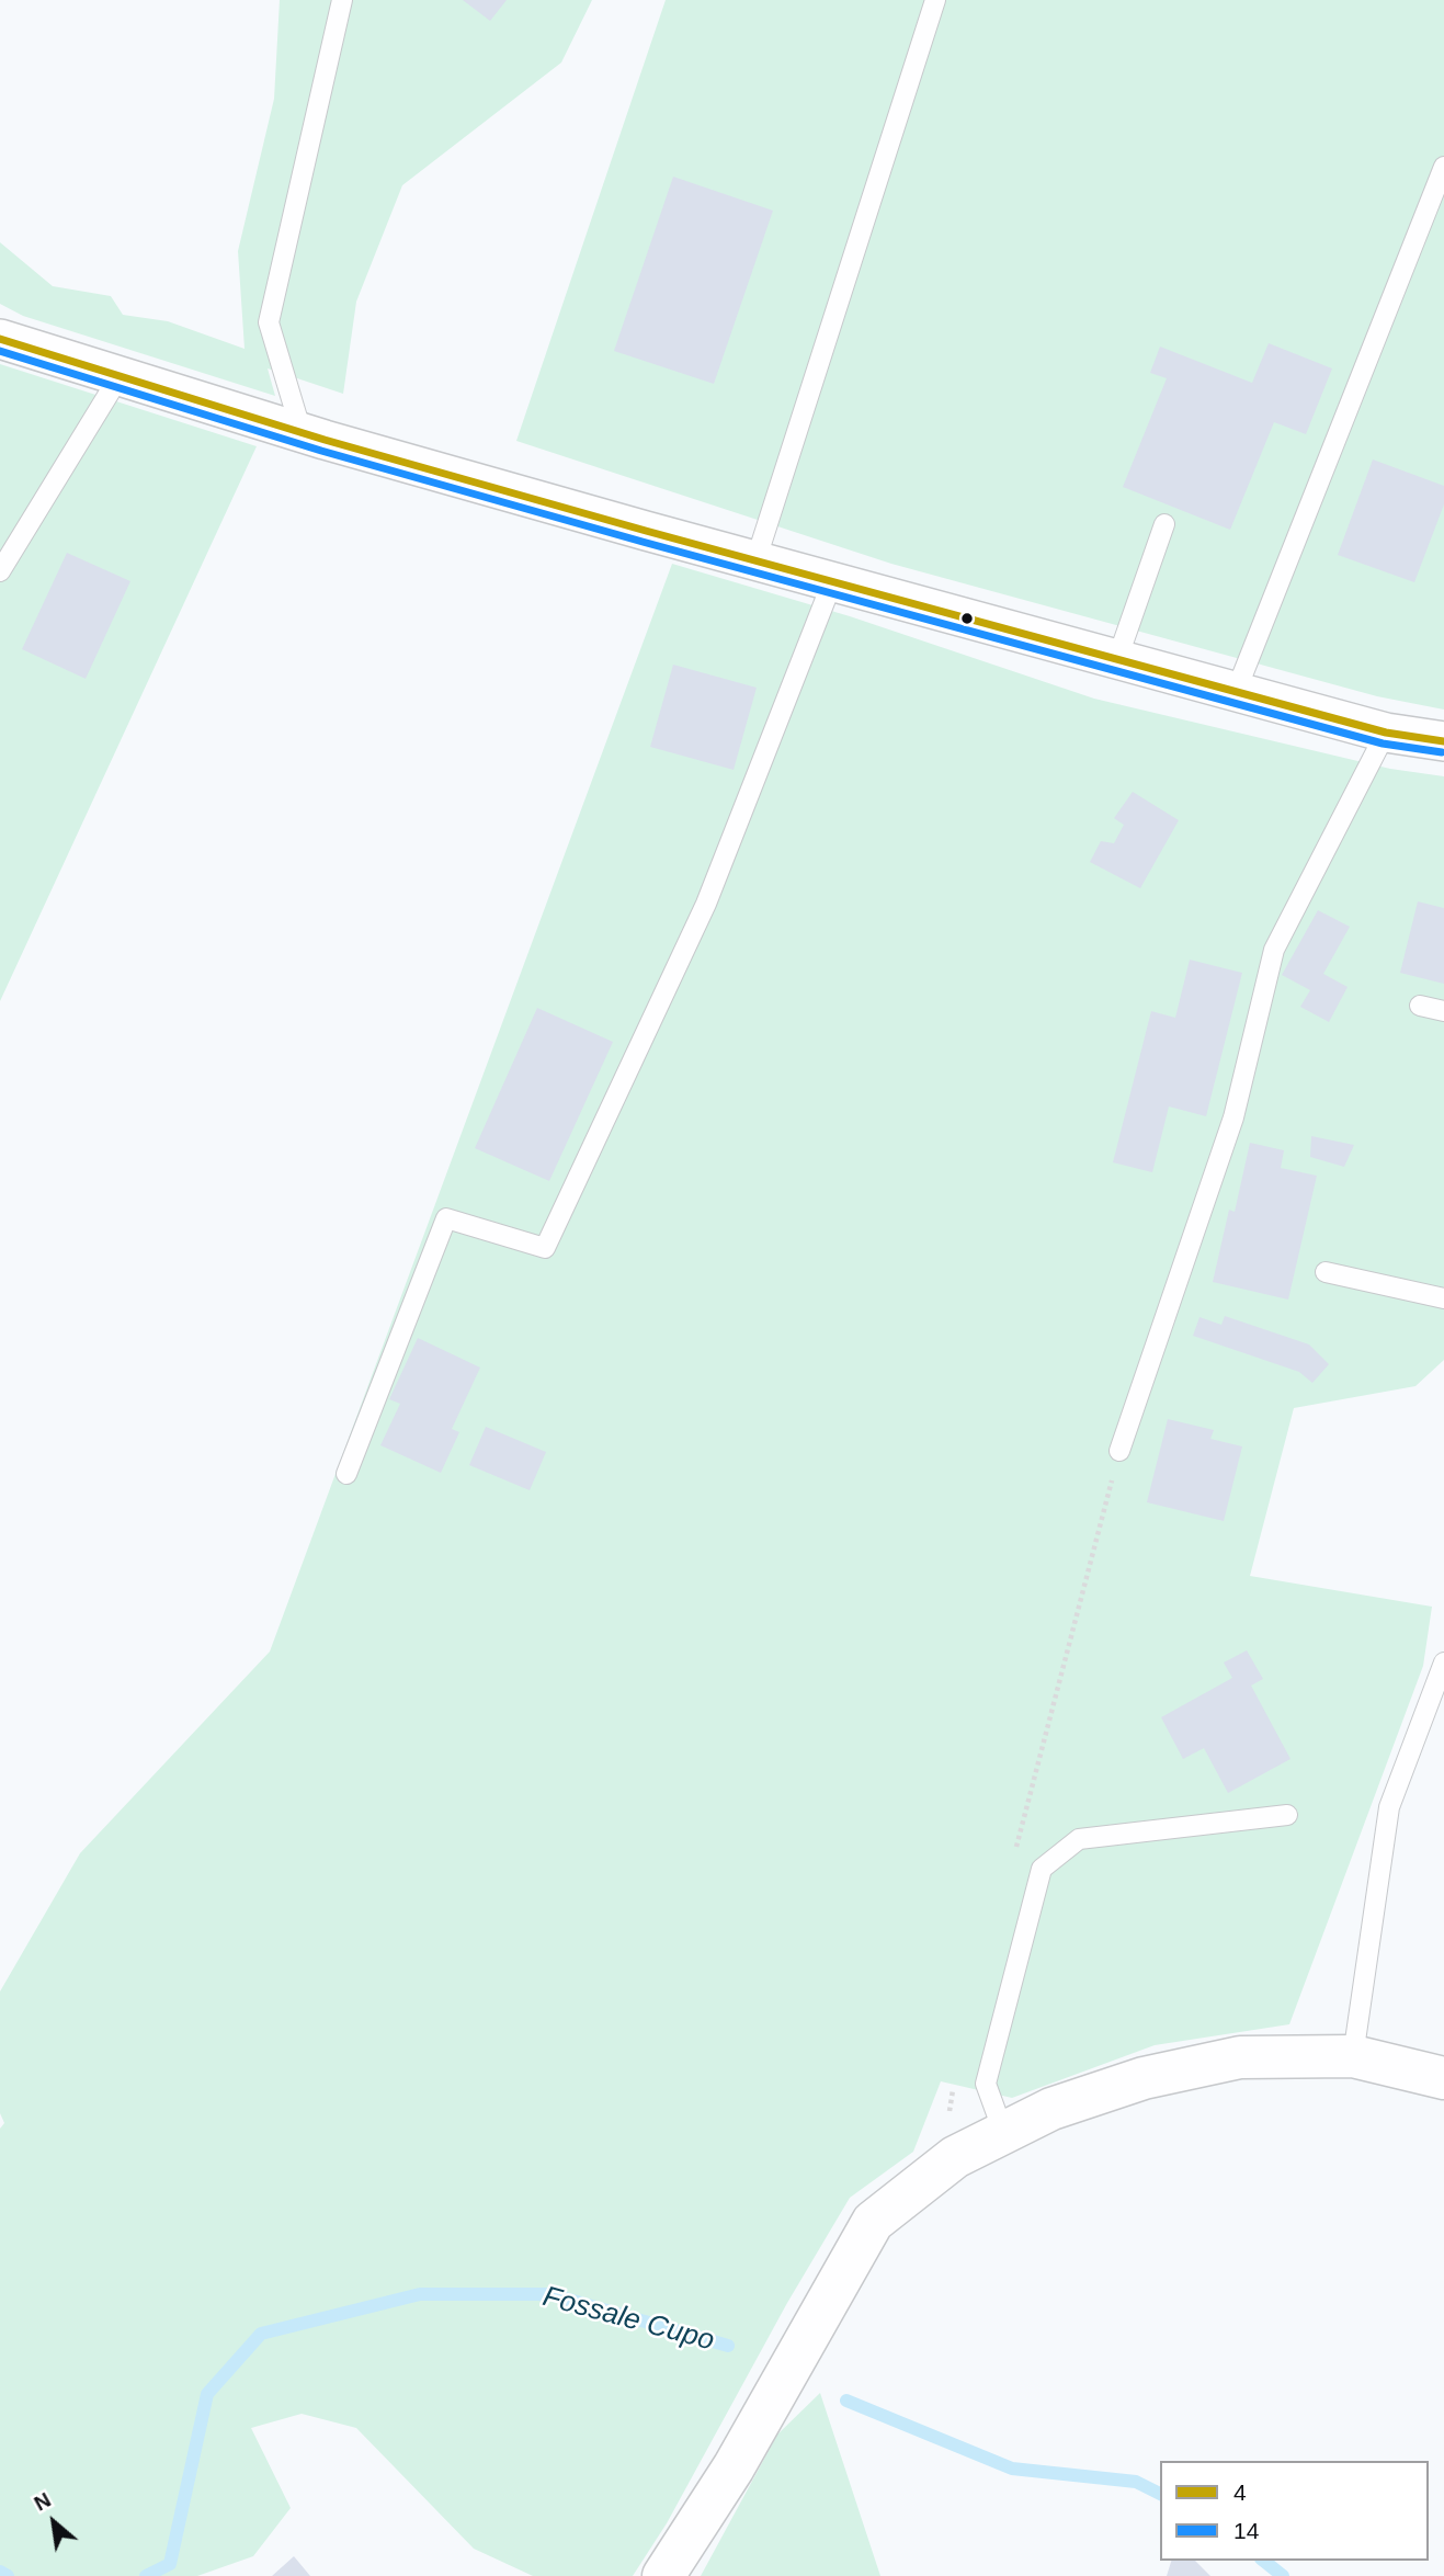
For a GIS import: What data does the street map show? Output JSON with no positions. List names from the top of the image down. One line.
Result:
{"water":["Fossale Cupo"],"lines":["transit line 4","transit line 14"],"legend":["4","14"],"north":"top left"}
